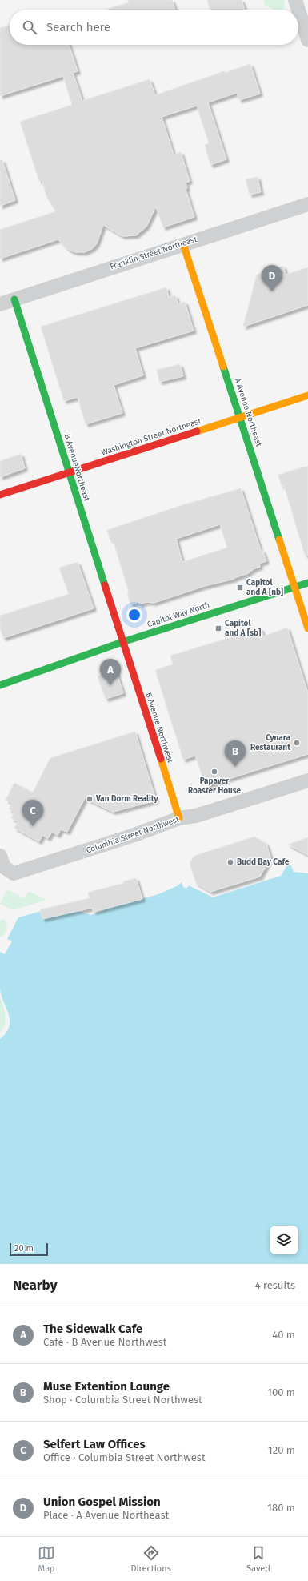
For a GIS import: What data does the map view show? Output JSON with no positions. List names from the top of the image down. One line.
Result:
{"streets":{"street":["Franklin Street Northeast","A Avenue Northeast","Washington Street Northeast","B AvenueNortheast","Capitol Way North","B Avenue Northwest","Columbia Street Northwest"]},"crossings":[["Franklin Street Northeast","A Avenue Northeast"],["Franklin Street Northeast","B AvenueNortheast"],["A Avenue Northeast","Washington Street Northeast"],["A Avenue Northeast","Capitol Way North"],["Washington Street Northeast","B AvenueNortheast"],["B AvenueNortheast","Capitol Way North"],["B AvenueNortheast","B Avenue Northwest"],["Capitol Way North","B Avenue Northwest"],["B Avenue Northwest","Columbia Street Northwest"]],"places":{"transit":["Capitol and A [nb]","Capitol and A [sb]"],"other":["Cynara Restaurant","Papaver Roaster House","Van Dorm Reality","Budd Bay Cafe"]},"scale_bar":"20 m","page":{"search":"Search here","pins":["D","A","B","C"],"scale":"20 m","heading":["Nearby","4 results"],"list":[{"mark":"A","name":"The Sidewalk Cafe","note":"Café · B Avenue Northwest","value":"40 m"},{"mark":"B","name":"Muse Extention Lounge","note":"Shop · Columbia Street Northwest","value":"100 m"},{"mark":"C","name":"Selfert Law Offices","note":"Office · Columbia Street Northwest","value":"120 m"},{"mark":"D","name":"Union Gospel Mission","note":"Place · A Avenue Northeast","value":"180 m"}],"nav":["Map","Directions","Saved"]}}
